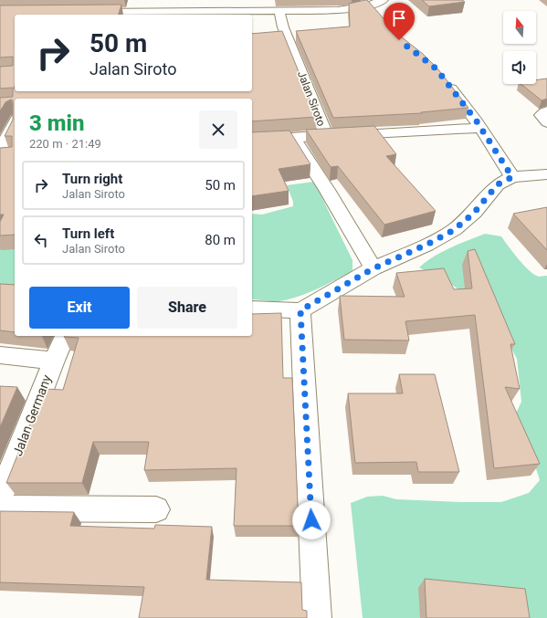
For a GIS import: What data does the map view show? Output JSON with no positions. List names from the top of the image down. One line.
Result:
{"streets":{"street":["Jalan Siroto","Jalan Germany"]},"north":"top","page":{"turn":["50 m","Jalan Siroto"],"heading":["3 min","220 m · 21:49"],"list":[{"name":"Turn right","note":"Jalan Siroto","value":"50 m"},{"name":"Turn left","note":"Jalan Siroto","value":"80 m"}],"buttons":["Exit","Share"]}}
